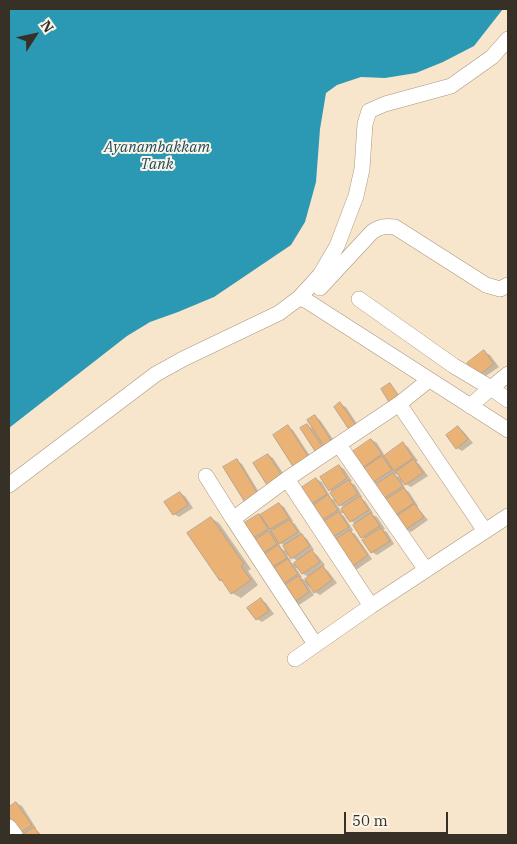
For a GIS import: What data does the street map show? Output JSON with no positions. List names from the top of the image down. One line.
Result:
{"water":["Ayanambakkam Tank"],"scale_bar":"50 m","north":"top right"}
